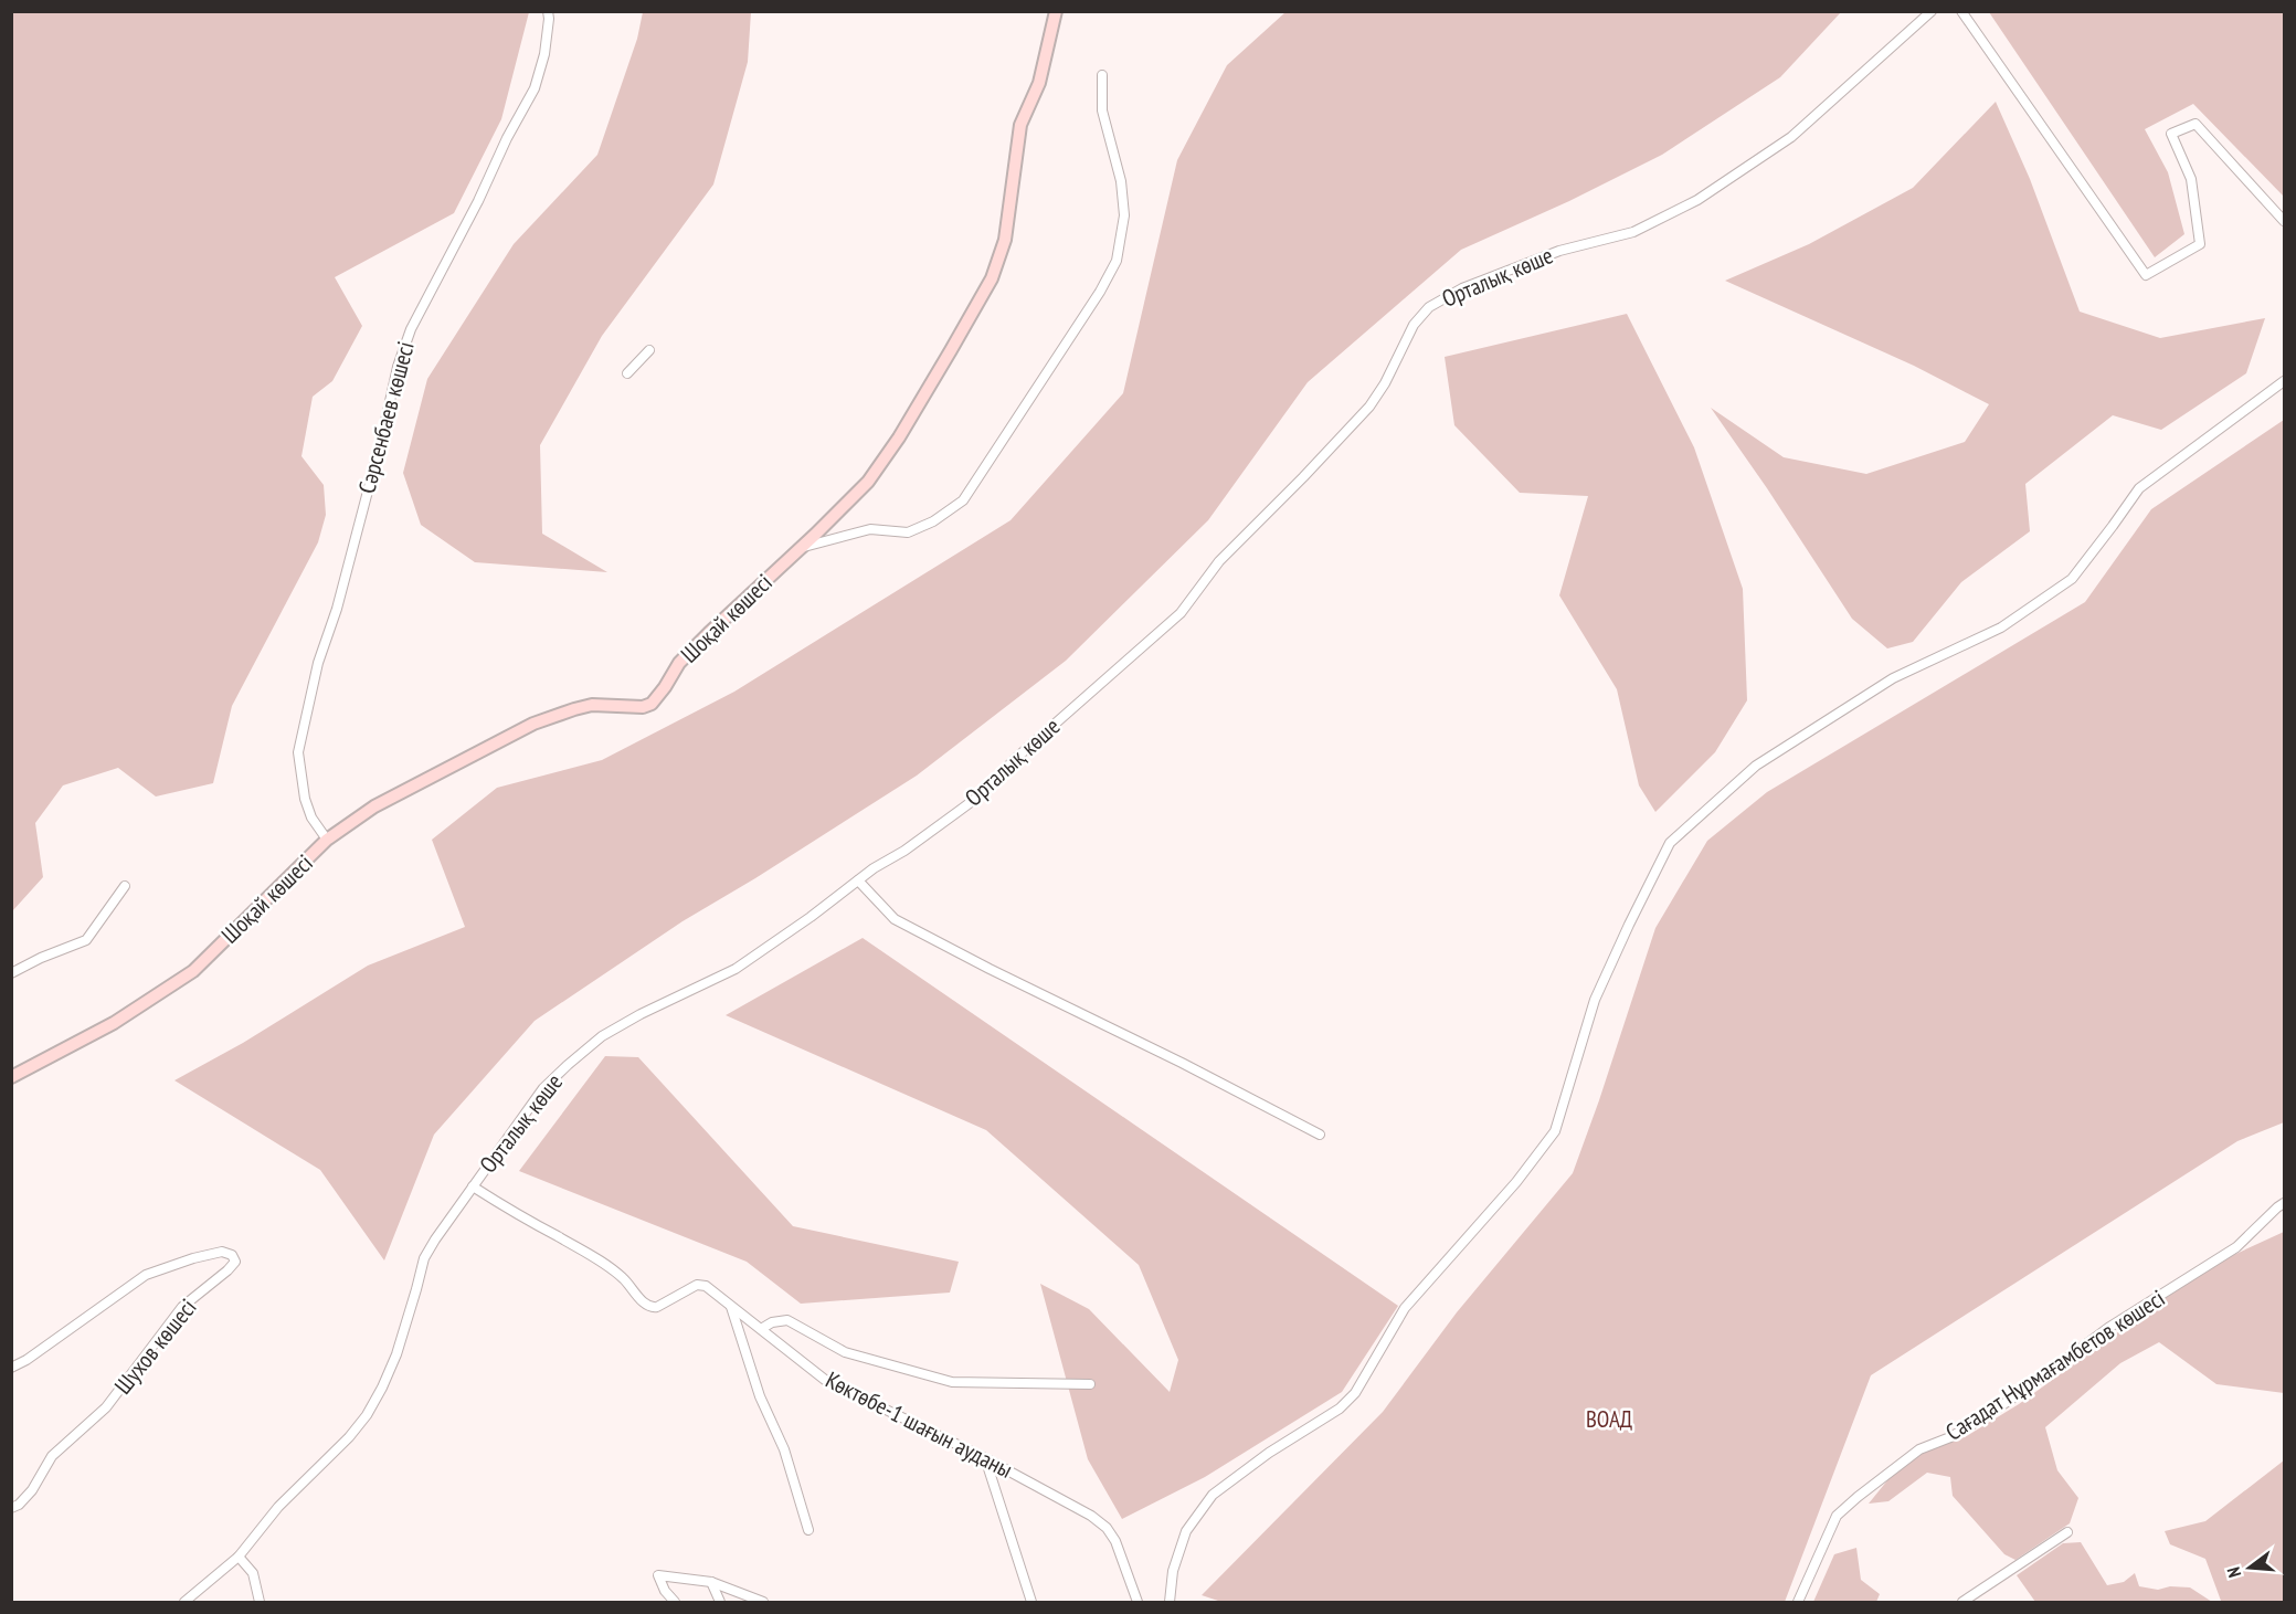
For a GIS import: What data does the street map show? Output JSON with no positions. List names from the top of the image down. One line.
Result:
{"streets":{"street":["Орталық көше","Сәрсенбаев көшесі","Шоқай көшесі","Шухов көшесі","Сағадат Нұрмағамбетов көшесі","Көктөбе-1 шағын ауданы"]},"crossings":[["Орталық көше","Көктөбе-1 шағын ауданы"],["Сәрсенбаев көшесі","Шоқай көшесі"]],"parks":["ВОАД"],"north":"left"}
